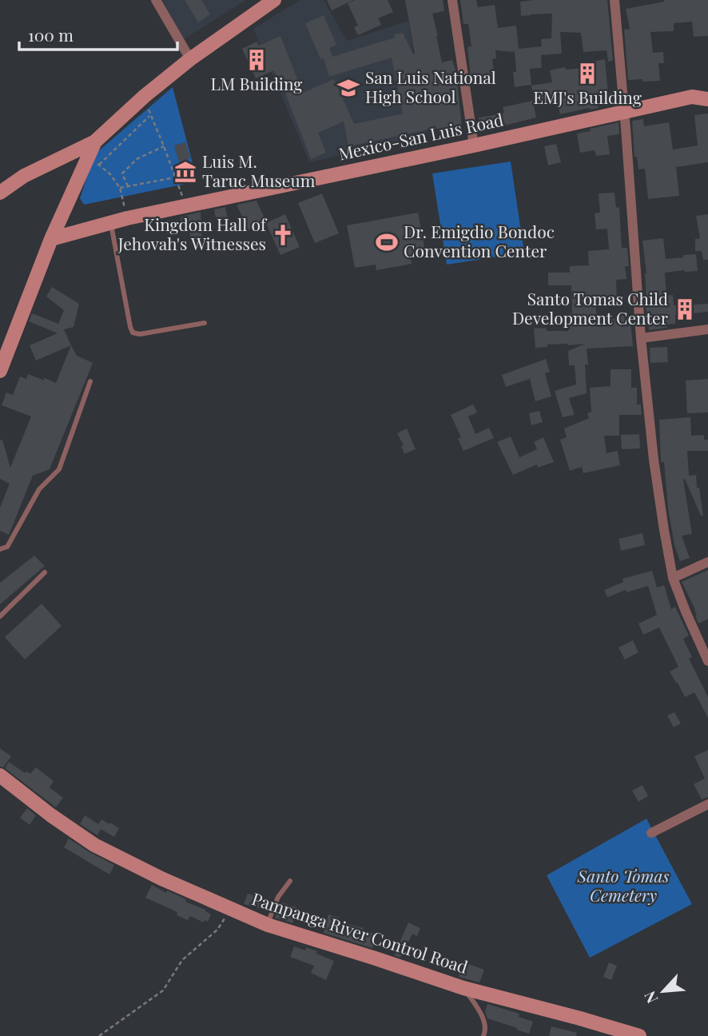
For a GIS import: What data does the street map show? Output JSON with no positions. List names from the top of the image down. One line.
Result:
{"streets":{"main road":["Mexico-San Luis Road","Pampanga River Control Road"]},"parks":["Santo Tomas Cemetery"],"places":{"building":["LM Building","EMJ's Building","Santo Tomas Child Development Center"],"school or university":["San Luis National High School"],"museum":["Luis M. Taruc Museum"],"church":["Kingdom Hall of Jehovah's Witnesses"],"sports":["Dr. Emigdio Bondoc Convention Center"]},"scale_bar":"100 m","north":"bottom left"}
